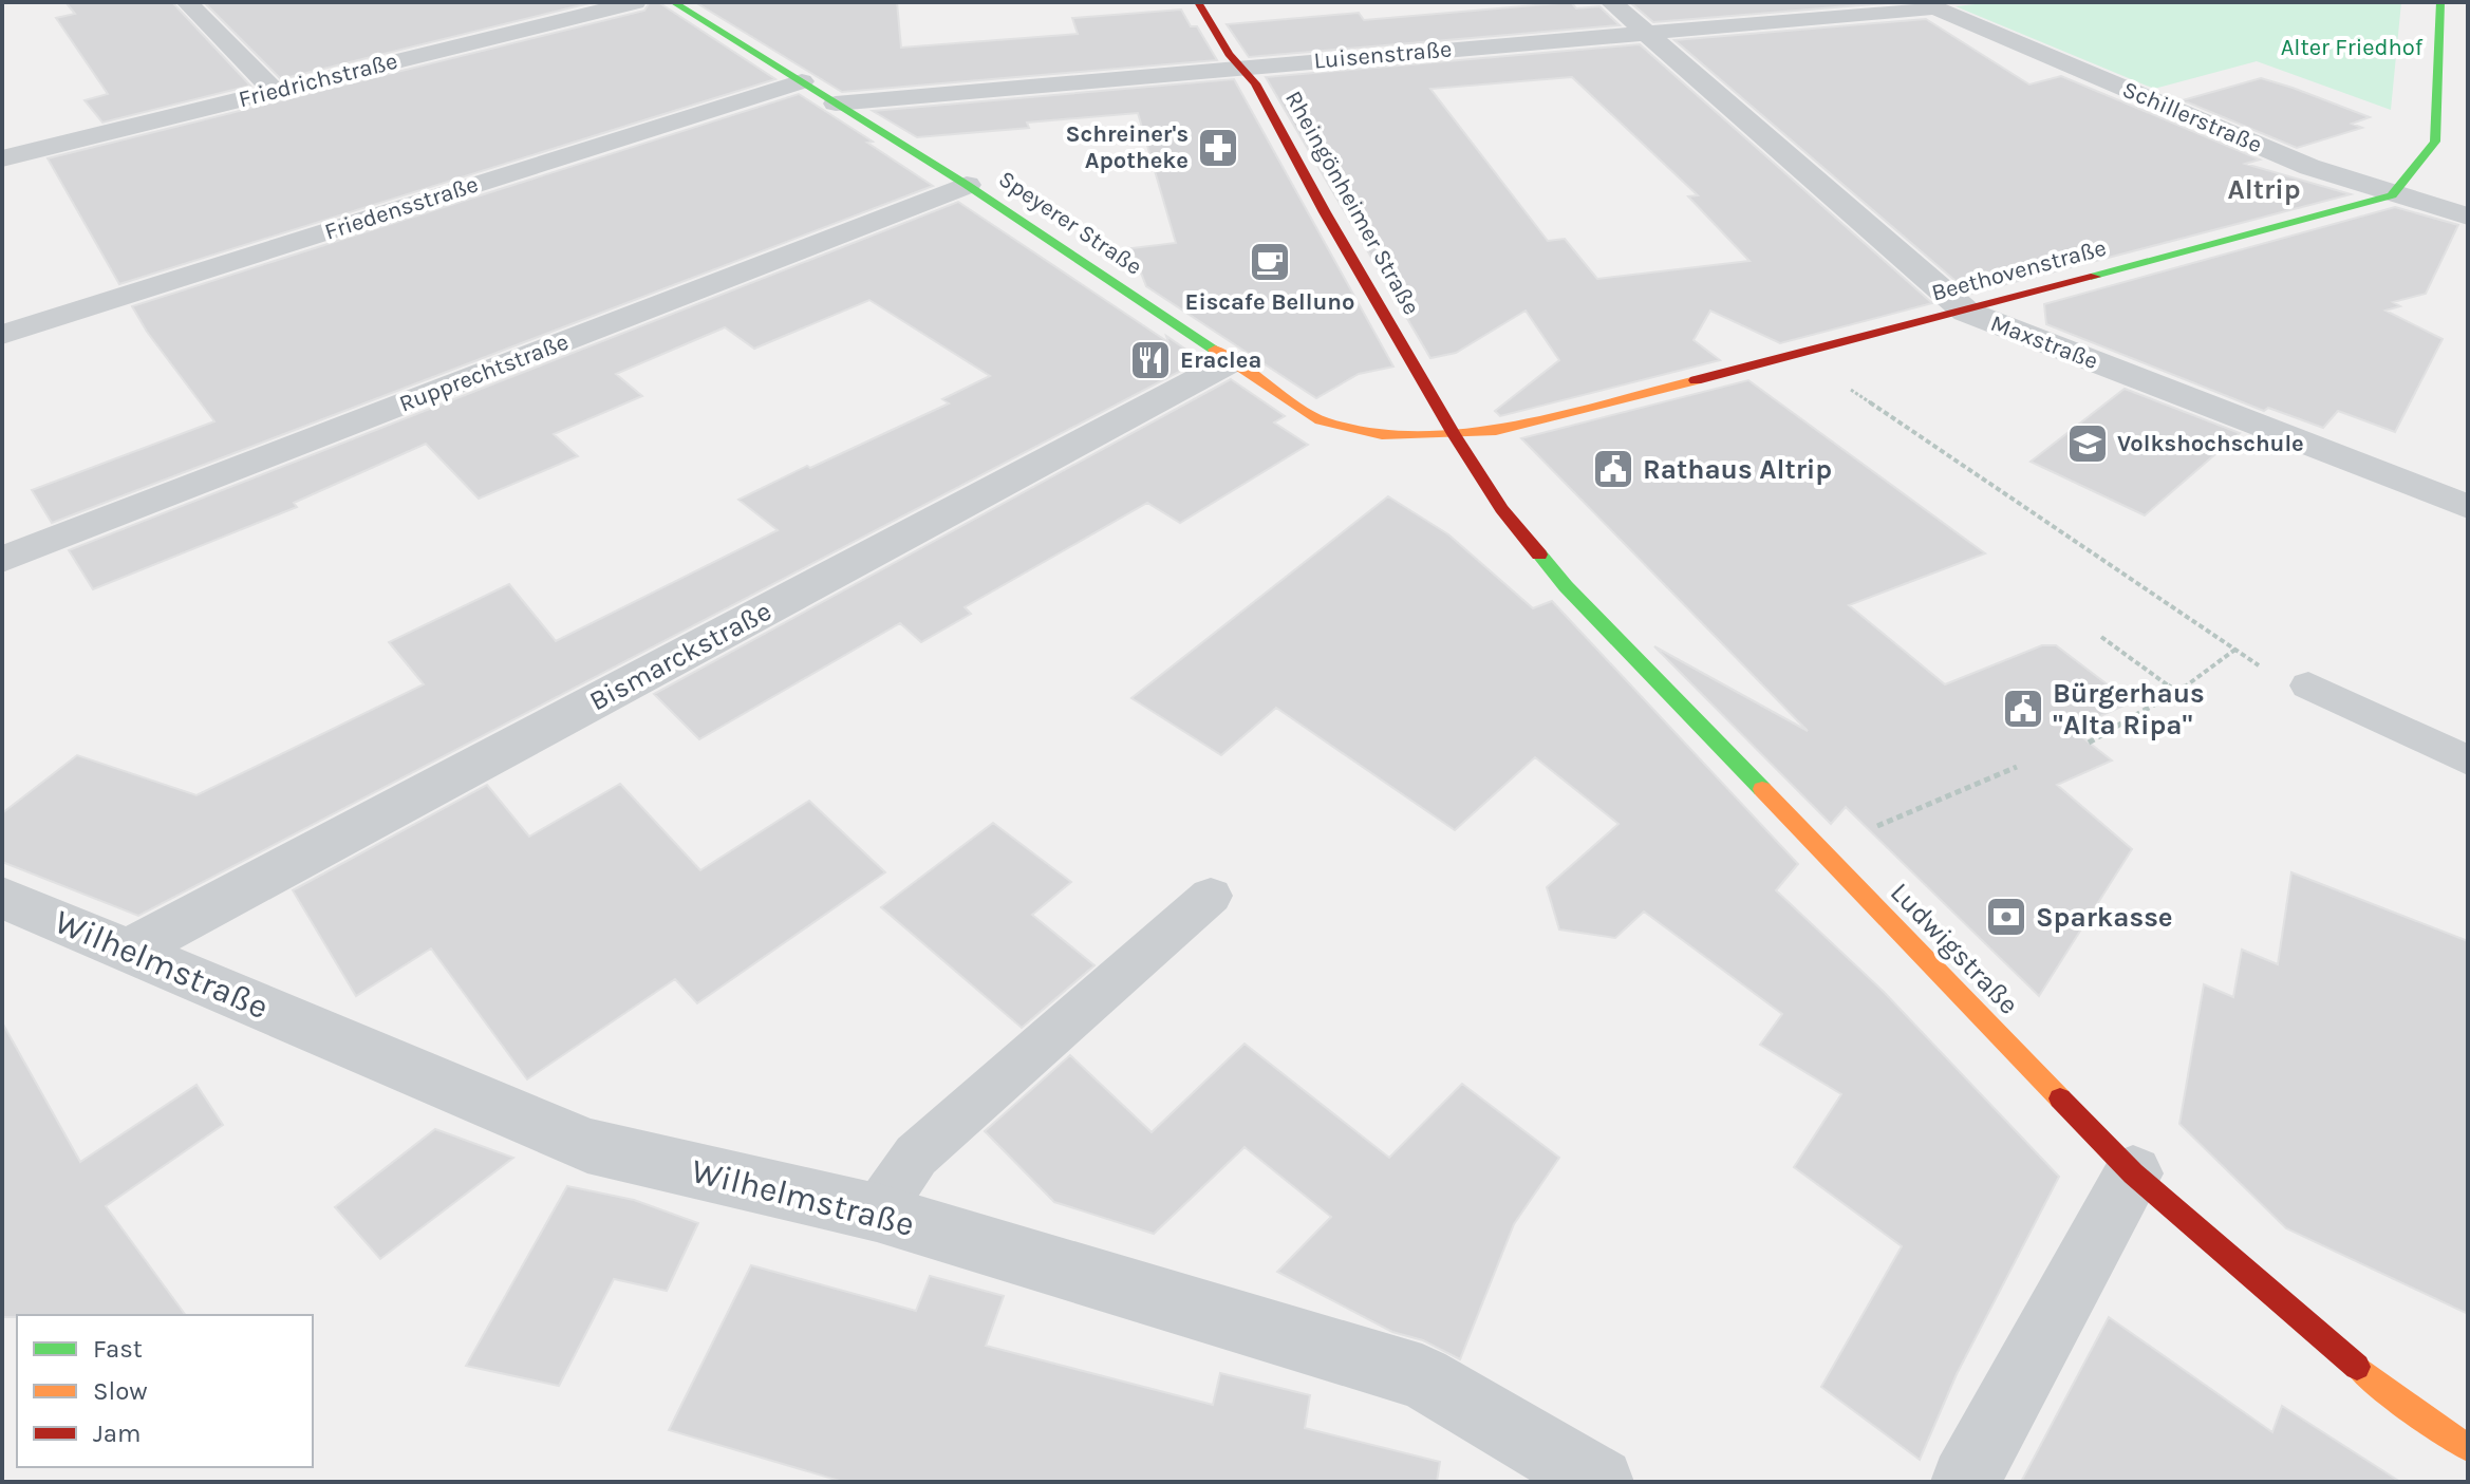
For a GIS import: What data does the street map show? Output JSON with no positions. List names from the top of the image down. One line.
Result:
{"streets":{"street":["Luisenstraße","Friedrichstraße","Schillerstraße","Rheingönheimer Straße","Friedensstraße","Speyerer Straße","Beethovenstraße","Maxstraße","Rupprechtstraße","Bismarckstraße","Ludwigstraße","Wilhelmstraße"]},"crossings":[["Luisenstraße","Schillerstraße"],["Luisenstraße","Rheingönheimer Straße"],["Luisenstraße","Speyerer Straße"],["Luisenstraße","Maxstraße"],["Schillerstraße","Beethovenstraße"],["Rheingönheimer Straße","Speyerer Straße"],["Rheingönheimer Straße","Beethovenstraße"],["Rheingönheimer Straße","Ludwigstraße"],["Friedensstraße","Speyerer Straße"],["Speyerer Straße","Beethovenstraße"],["Speyerer Straße","Rupprechtstraße"],["Speyerer Straße","Bismarckstraße"],["Speyerer Straße","Ludwigstraße"],["Beethovenstraße","Maxstraße"],["Beethovenstraße","Ludwigstraße"],["Bismarckstraße","Wilhelmstraße"]],"districts":["Altrip"],"parks":["Alter Friedhof"],"places":{"pharmacy":["Schreiner's Apotheke"],"cafe":["Eiscafe Belluno"],"restaurant":["Eraclea"],"school or university":["Volkshochschule"],"public building":["Rathaus Altrip","Bürgerhaus \"Alta Ripa\""],"bank":["Sparkasse"]},"legend":["Fast","Slow","Jam"]}
